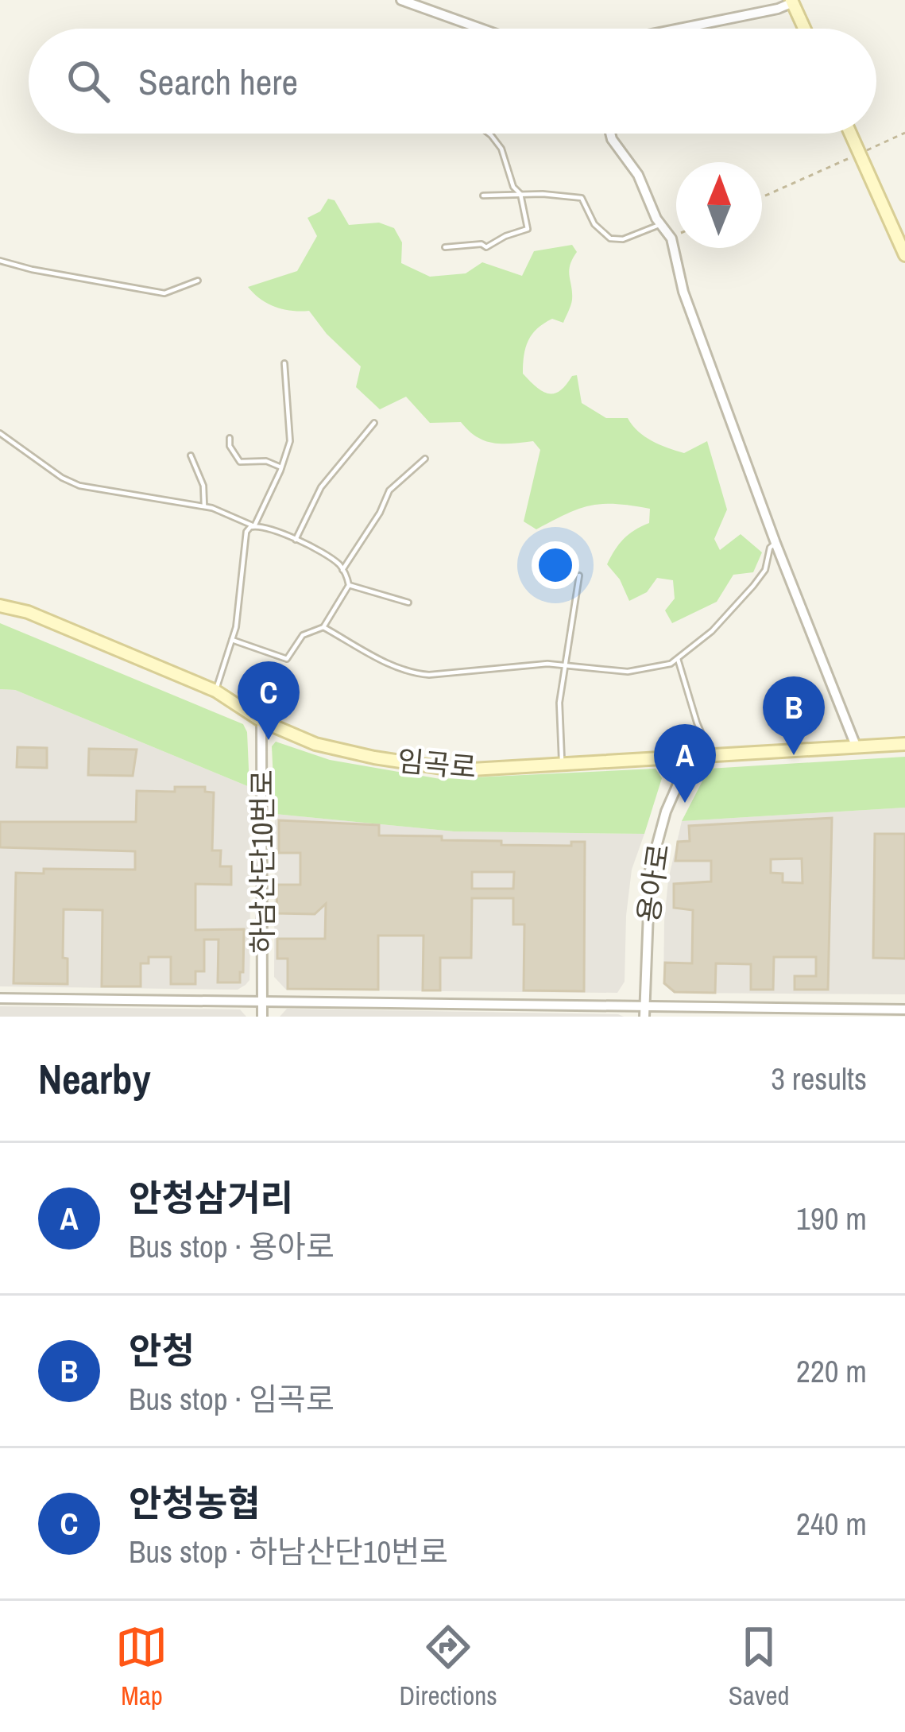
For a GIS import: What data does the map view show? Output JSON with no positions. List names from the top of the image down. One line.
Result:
{"streets":{"main road":["임곡로"],"street":["하남산단10번로","용아로"]},"crossings":[["임곡로","하남산단10번로"],["임곡로","용아로"]],"north":"top","page":{"search":"Search here","pins":["C","B","A"],"heading":["Nearby","3 results"],"list":[{"mark":"A","name":"안청삼거리","note":"Bus stop · 용아로","value":"190 m"},{"mark":"B","name":"안청","note":"Bus stop · 임곡로","value":"220 m"},{"mark":"C","name":"안청농협","note":"Bus stop · 하남산단10번로","value":"240 m"}],"nav":["Map","Directions","Saved"]}}
